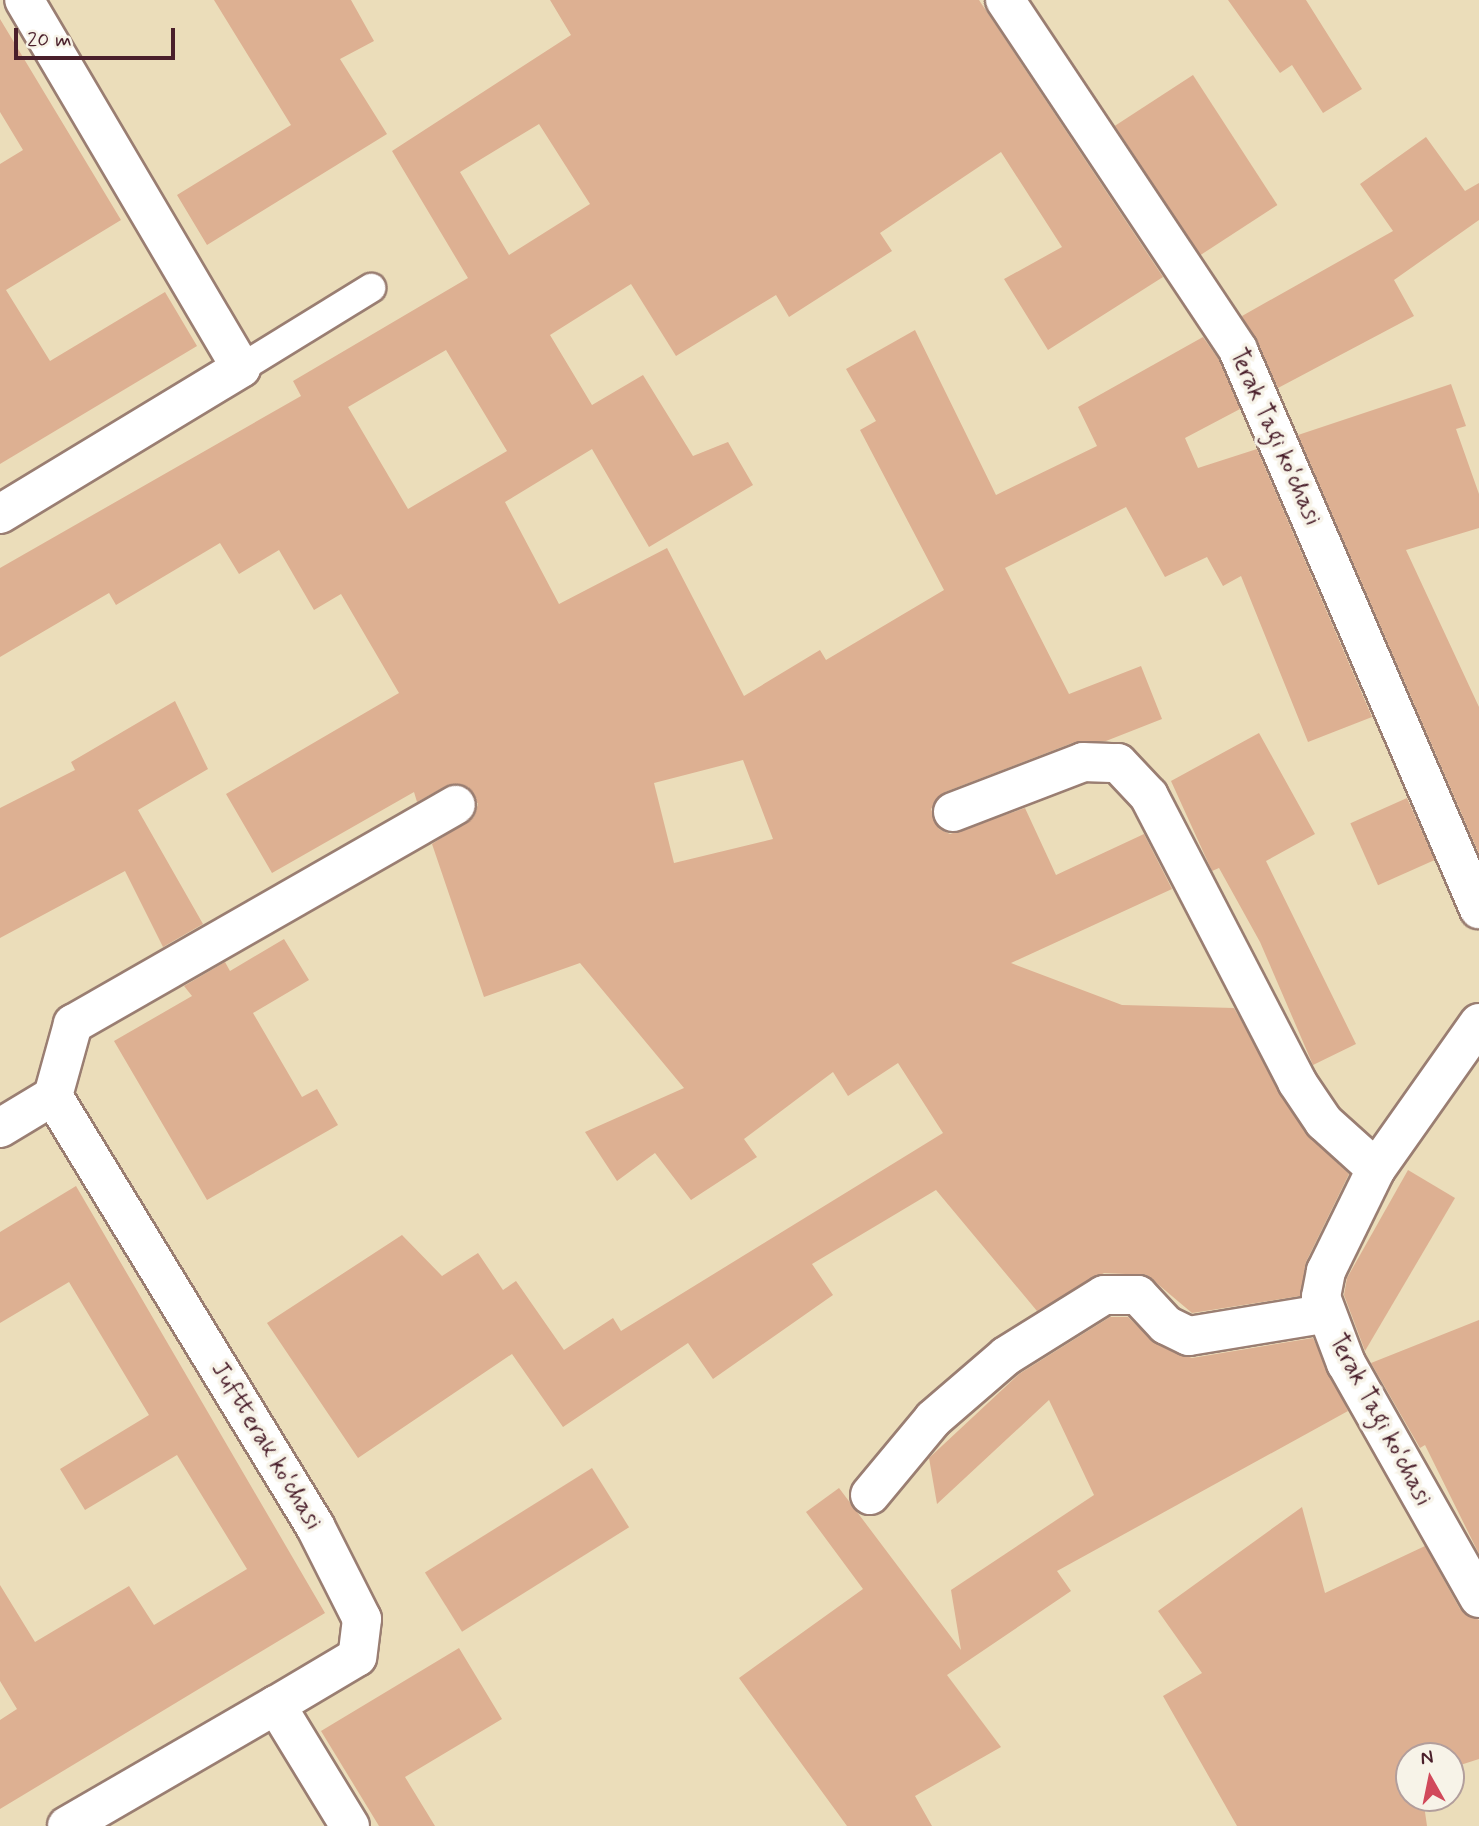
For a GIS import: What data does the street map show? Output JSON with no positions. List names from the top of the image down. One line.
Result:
{"streets":{"street":["Terak Tagi koʻchasi","Juftterak koʻchasi"]},"scale_bar":"20 m","north":"top"}
